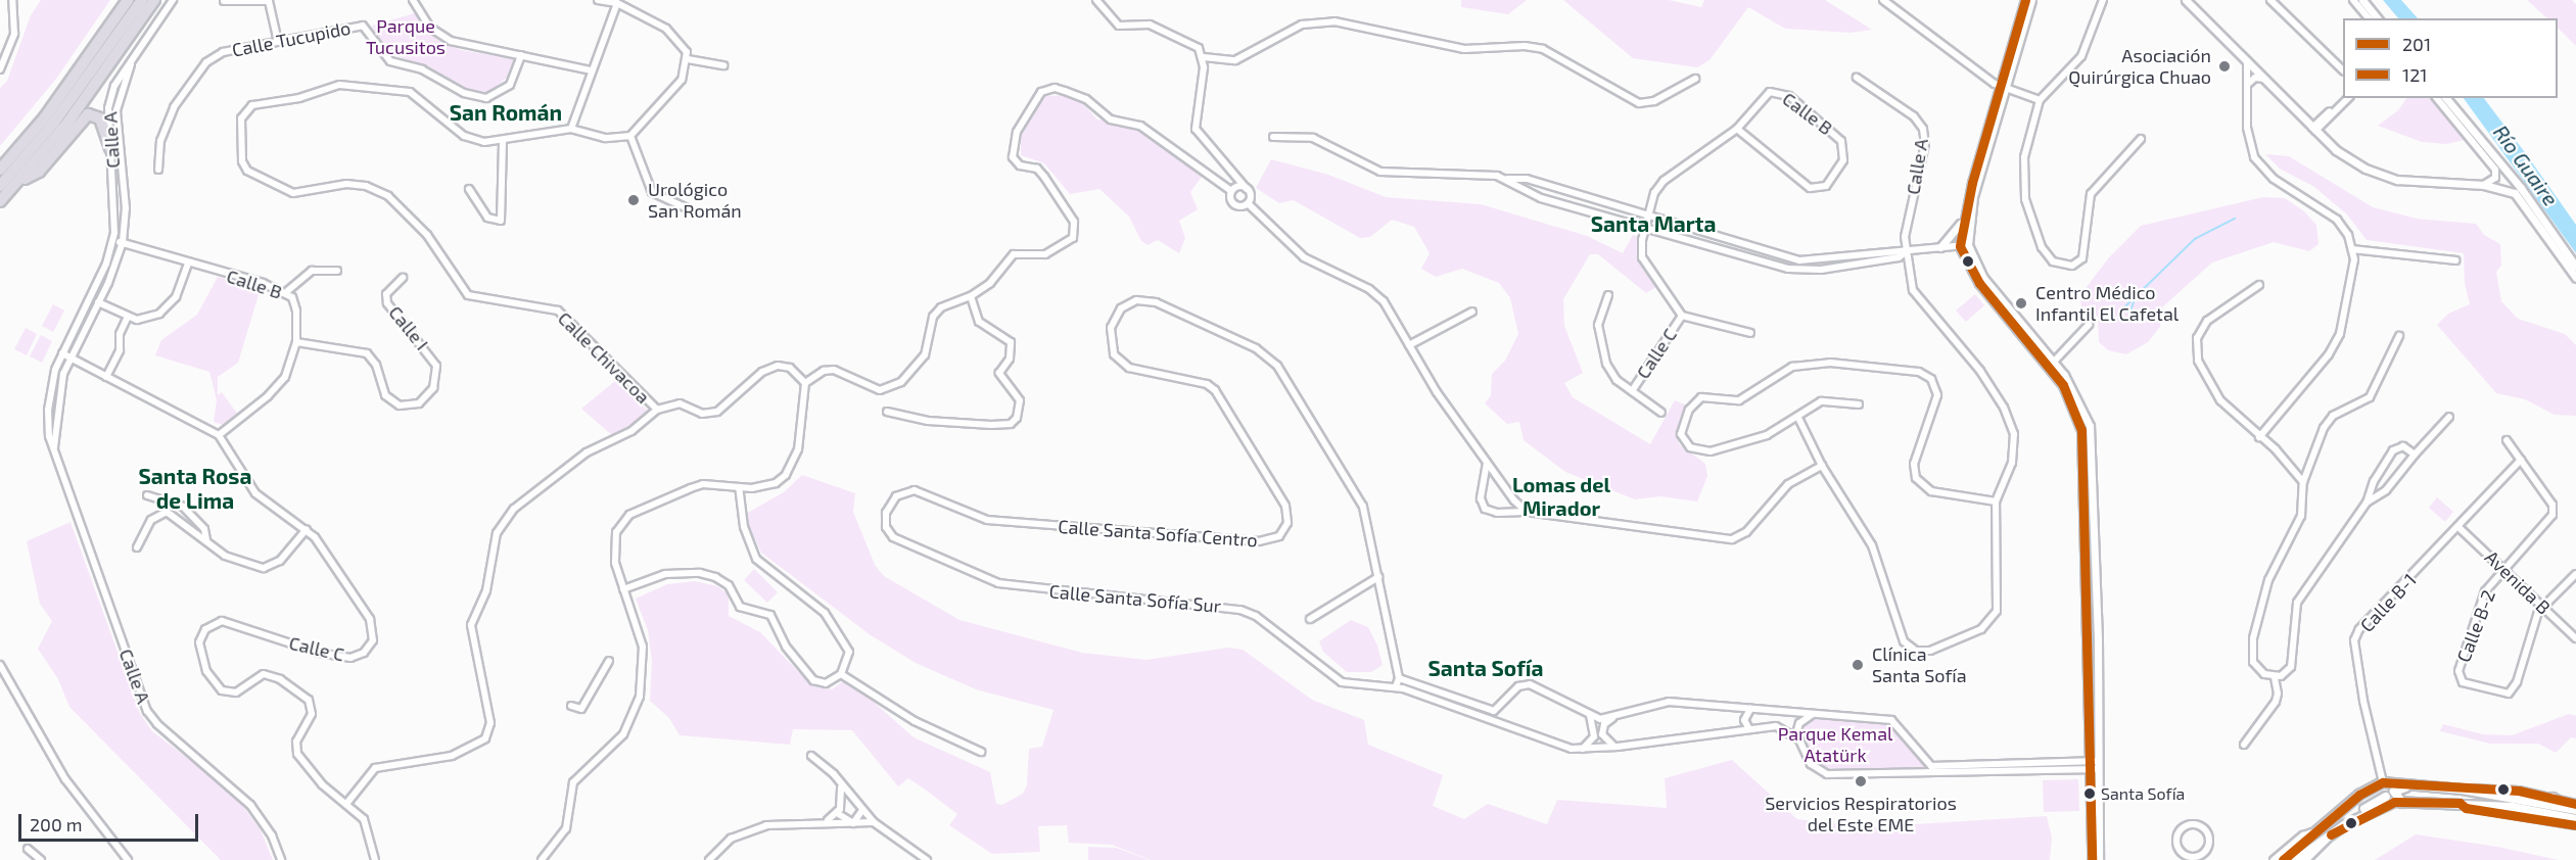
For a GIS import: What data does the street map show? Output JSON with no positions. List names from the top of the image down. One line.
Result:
{"streets":{"street":["Calle Tucupido","Calle B","Calle A","Calle I","Calle C","Calle Chivacoa","Calle Santa Sofía Centro","Avenida B","Calle Santa Sofía Sur","Calle B-1","Calle B-2"]},"crossings":[["Calle B","Calle A"],["Calle B","Calle I"],["Calle B","Calle C"],["Calle Santa Sofía Centro","Calle Santa Sofía Sur"],["Avenida B","Calle B-1"],["Avenida B","Calle B-2"],["Calle B-1","Calle B-2"]],"districts":["San Román","Santa Marta","Santa Rosa de Lima","Lomas del Mirador","Santa Sofía"],"water":["Río Guaire"],"parks":["Parque Tucusitos","Parque Kemal Atatürk"],"places":["Asociación Quirúrgica Chuao","Urológico San Román","Centro Médico Infantil El Cafetal","Clínica Santa Sofía","Servicios Respiratorios del Este EME","Santa Sofía"],"lines":["transit line 201","transit line 121"],"legend":["201","121"],"scale_bar":"200 m"}
